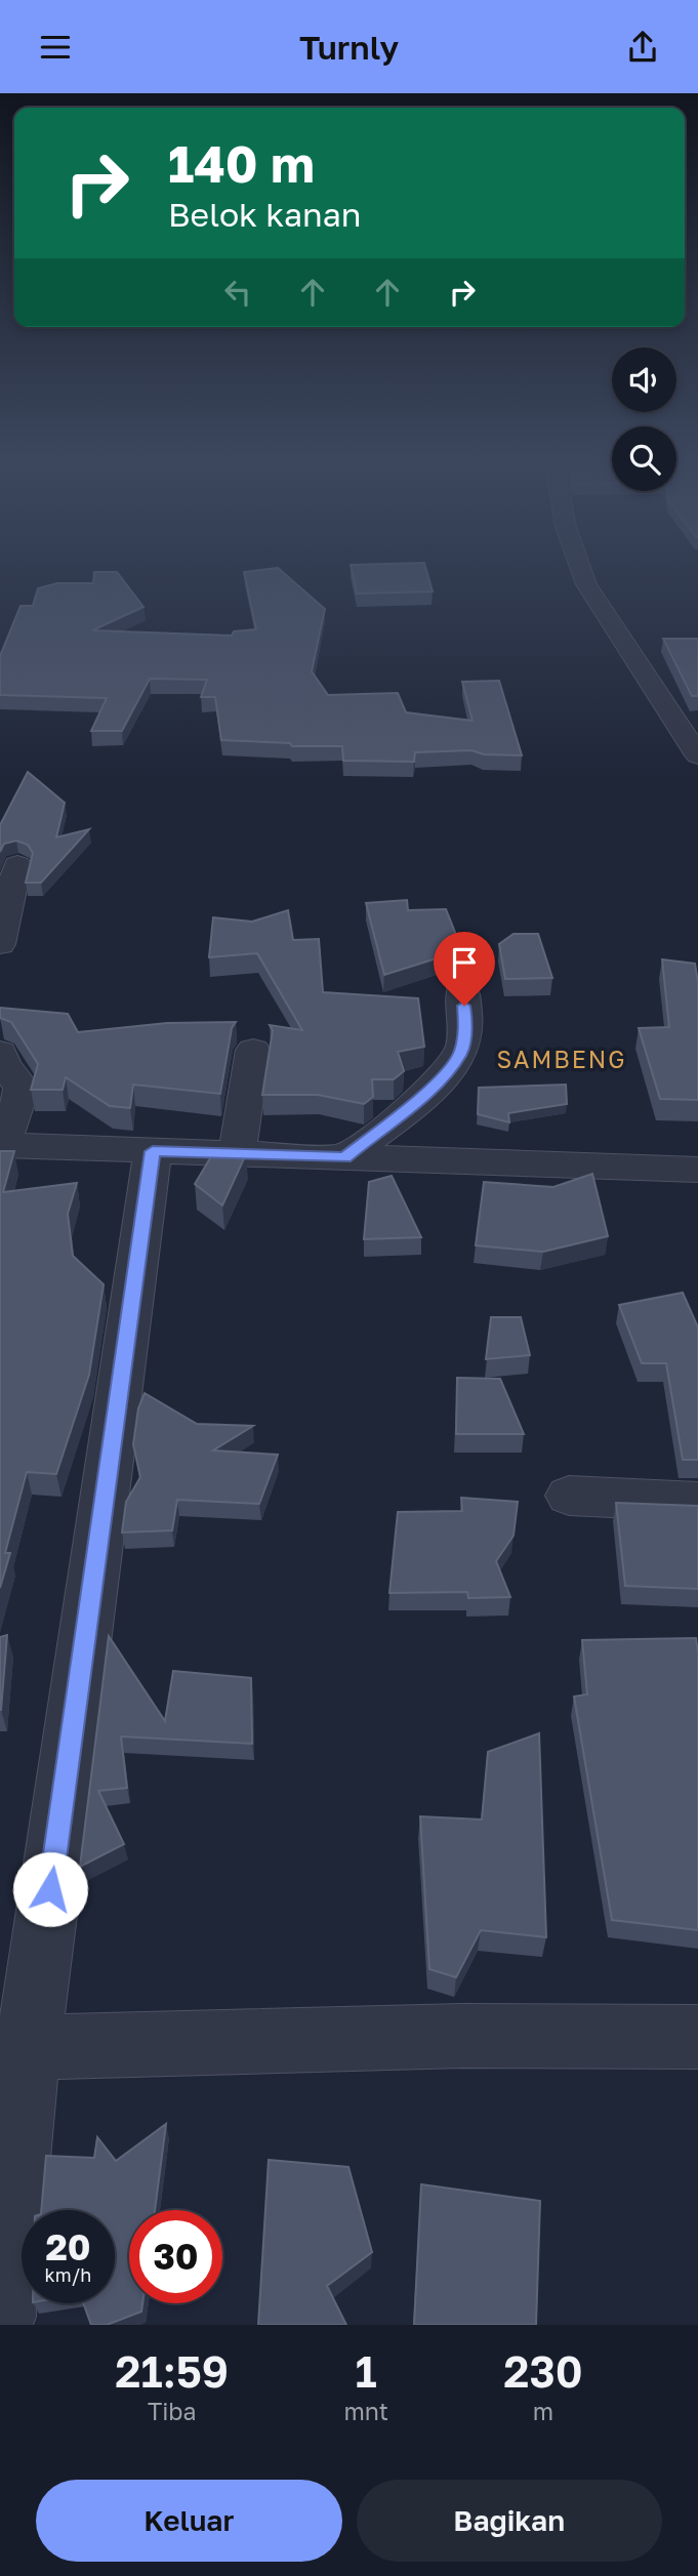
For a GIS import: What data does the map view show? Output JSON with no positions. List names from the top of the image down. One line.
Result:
{"districts":["SAMBENG"],"page":{"header":"Turnly","turn":["140 m","Belok kanan"],"speed":"20 km/h","limit":"30","eta":["21:59","Tiba","1","mnt","230","m"],"buttons":["Keluar","Bagikan"]}}
